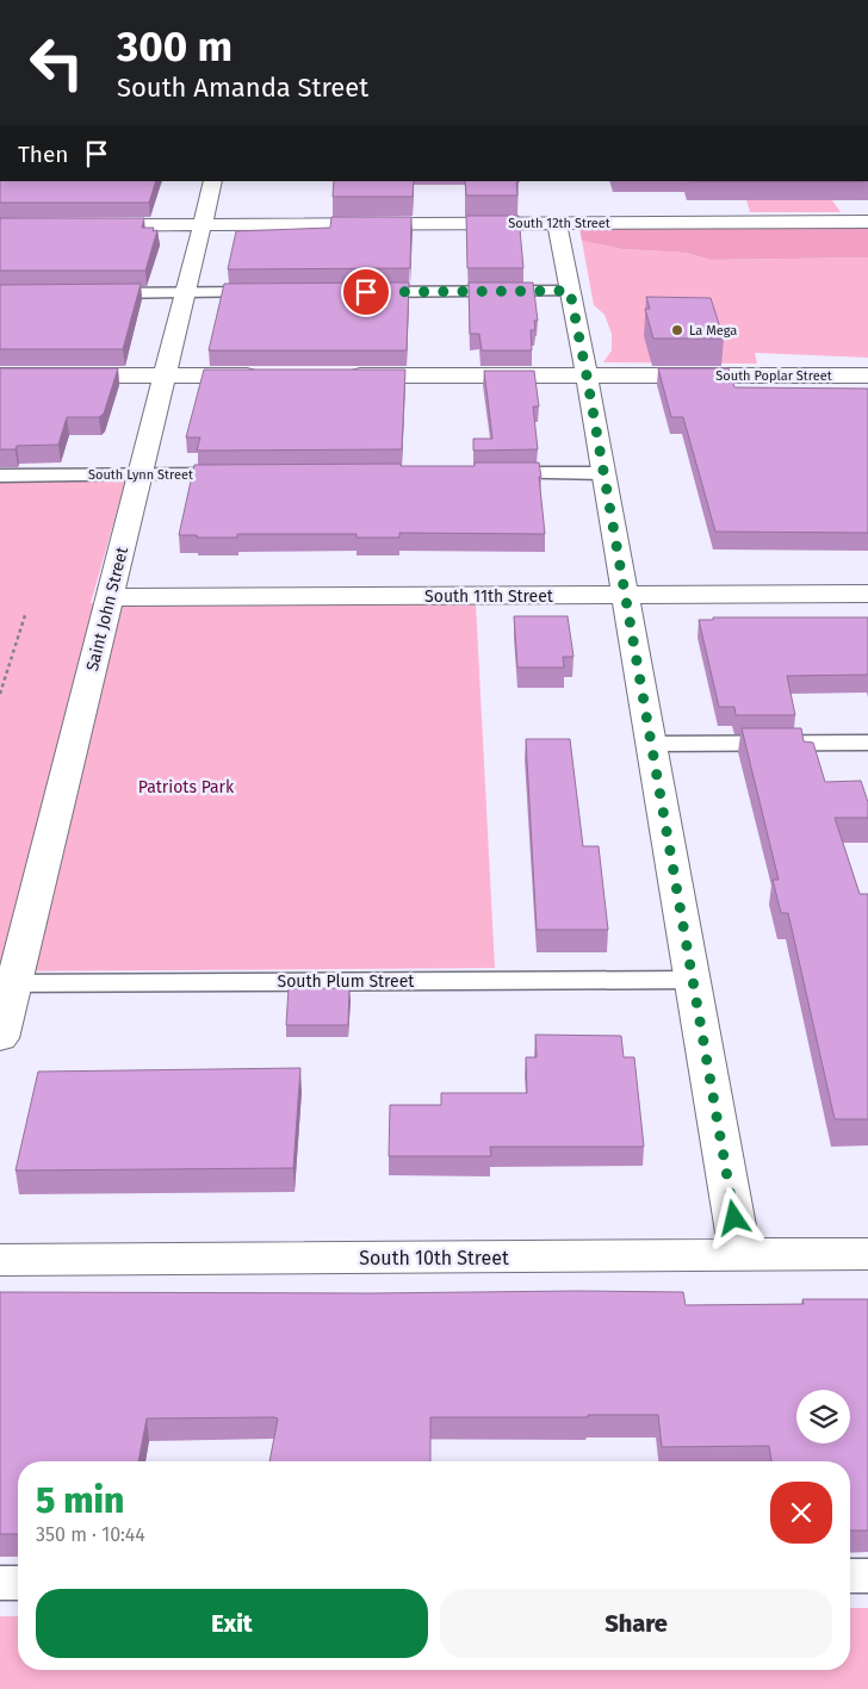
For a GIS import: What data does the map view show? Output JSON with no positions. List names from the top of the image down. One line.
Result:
{"streets":{"street":["South 12th Street","South Poplar Street","South 11th Street","Saint John Street","South 10th Street"],"lane":["South Lynn Street","South Plum Street"]},"crossings":[["South 12th Street","Saint John Street"],["South Lynn Street","Saint John Street"],["South 11th Street","Saint John Street"],["Saint John Street","South Plum Street"]],"parks":["Patriots Park"],"places":["La Mega"],"page":{"turn":["300 m","South Amanda Street"],"then":"Then","heading":["5 min","350 m · 10:44"],"buttons":["Exit","Share"]}}
